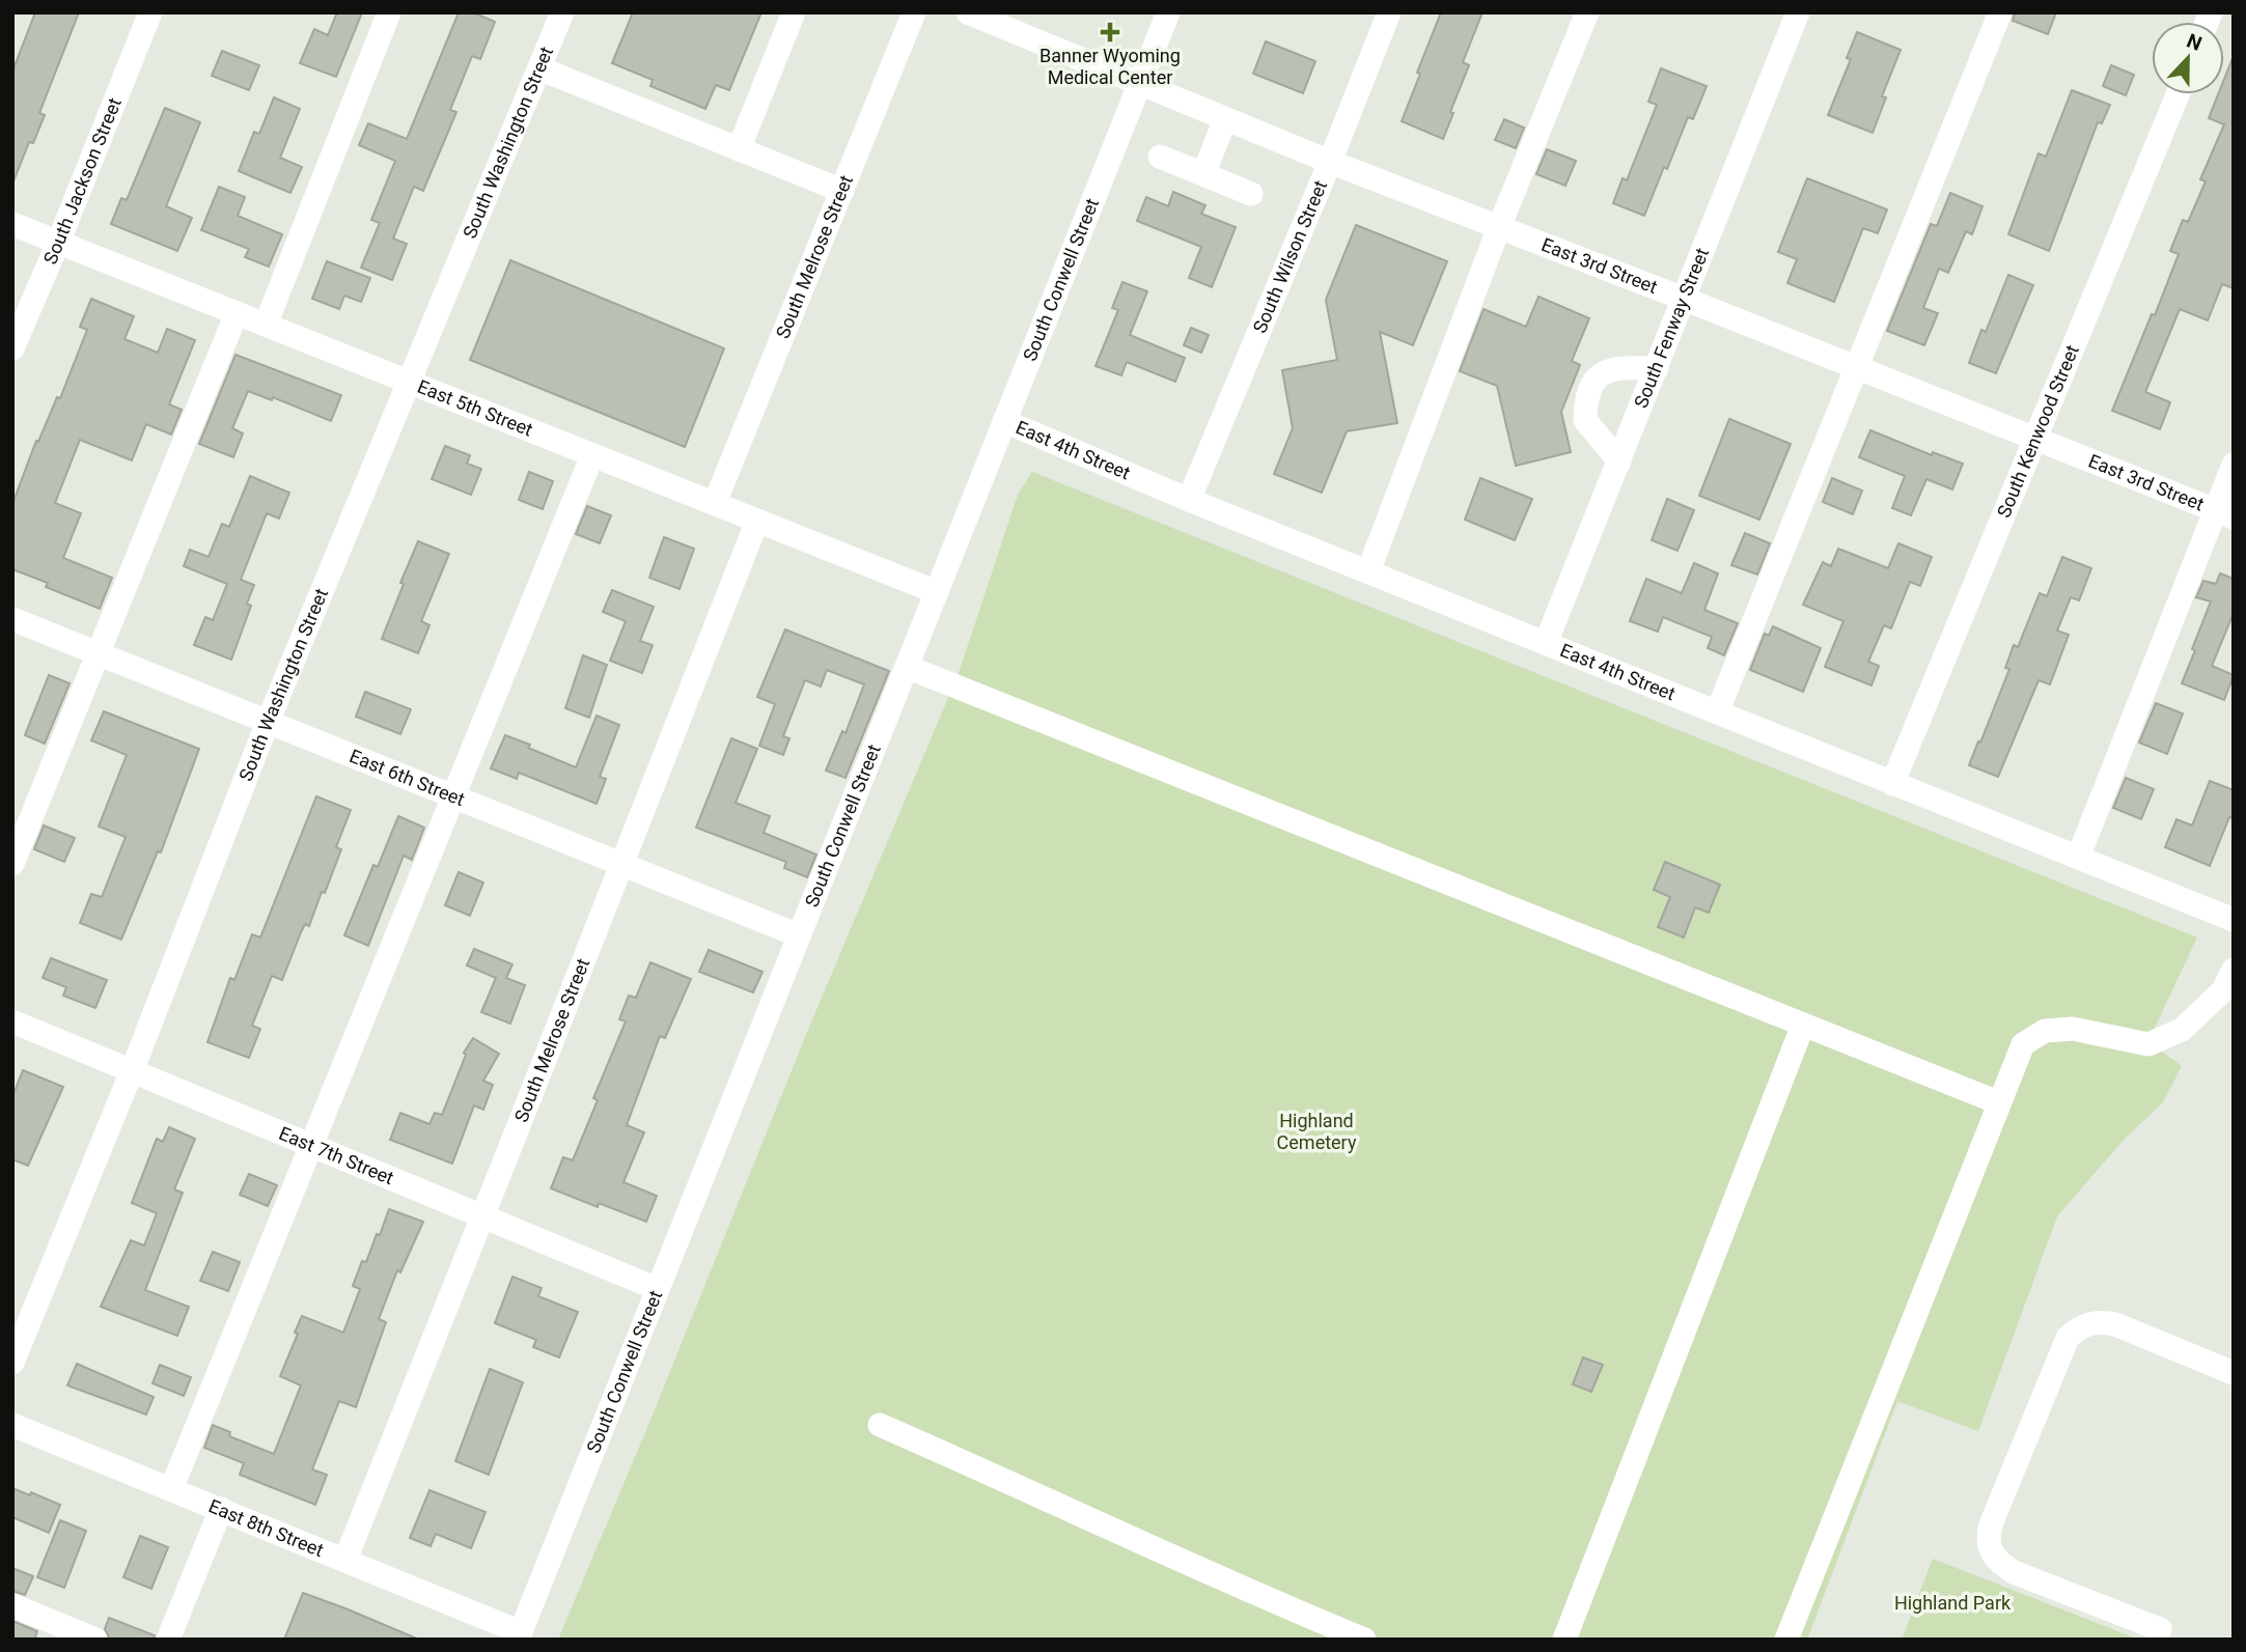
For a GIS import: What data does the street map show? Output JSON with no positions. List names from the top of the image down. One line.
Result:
{"streets":{"street":["South Washington Street","South Jackson Street","South Wilson Street","South Melrose Street","East 3rd Street","South Conwell Street","South Fenway Street","East 5th Street","South Kenwood Street","East 4th Street","East 6th Street","East 7th Street","East 8th Street"]},"crossings":[["South Washington Street","East 5th Street"],["South Washington Street","East 6th Street"],["South Washington Street","East 7th Street"],["South Jackson Street","East 5th Street"],["South Wilson Street","East 3rd Street"],["South Wilson Street","East 4th Street"],["South Melrose Street","East 5th Street"],["South Melrose Street","East 6th Street"],["South Melrose Street","East 7th Street"],["South Melrose Street","East 8th Street"],["East 3rd Street","South Conwell Street"],["East 3rd Street","South Fenway Street"],["East 3rd Street","South Kenwood Street"],["South Conwell Street","East 5th Street"],["South Conwell Street","East 4th Street"],["South Conwell Street","East 6th Street"],["South Conwell Street","East 7th Street"],["South Conwell Street","East 8th Street"],["South Fenway Street","East 4th Street"],["South Kenwood Street","East 4th Street"]],"parks":["Highland Cemetery","Highland Park"],"places":{"health":["Banner Wyoming Medical Center"]},"north":"top"}
